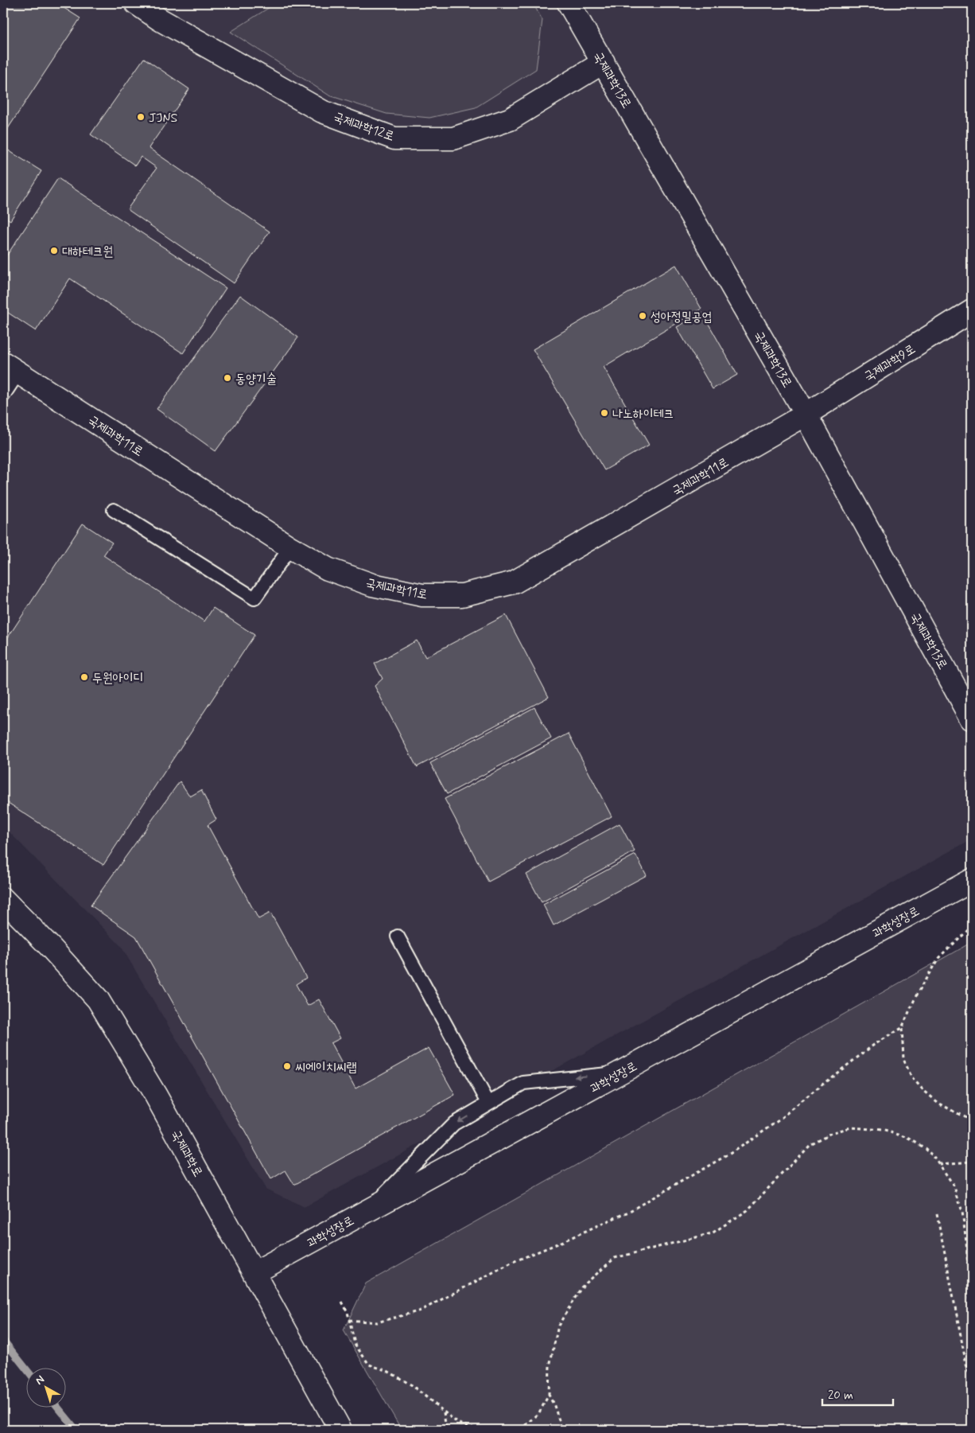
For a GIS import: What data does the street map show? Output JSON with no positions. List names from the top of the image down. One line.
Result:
{"streets":{"street":["국제과학13로","국제과학12로","국제과학9로","국제과학11로","과학성장로","국제과학로"]},"crossings":[["국제과학13로","국제과학12로"],["국제과학13로","국제과학9로"],["국제과학13로","국제과학11로"],["국제과학9로","국제과학11로"],["과학성장로","국제과학로"]],"places":["JJNS","대하테크원","성아정밀공업","동양기술","나노하이테크","두원아이디","씨에이치씨랩"],"scale_bar":"20 m","north":"top left"}
